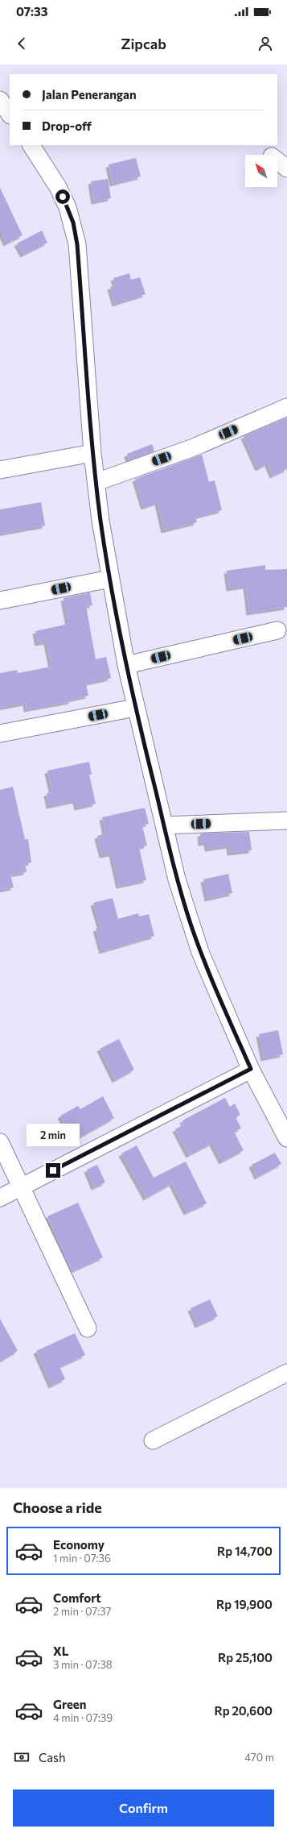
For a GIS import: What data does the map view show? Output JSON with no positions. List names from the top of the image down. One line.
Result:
{"north":"top left","page":{"status":"07:33","header":"Zipcab","banner":["Jalan Penerangan","Drop-off"],"bubble":"2 min","heading":"Choose a ride","list":[{"name":"Economy","note":"1 min · 07:36","value":"Rp 14,700"},{"name":"Comfort","note":"2 min · 07:37","value":"Rp 19,900"},{"name":"XL","note":"3 min · 07:38","value":"Rp 25,100"},{"name":"Green","note":"4 min · 07:39","value":"Rp 20,600"}],"pay":["Cash","470 m"],"buttons":"Confirm"}}
